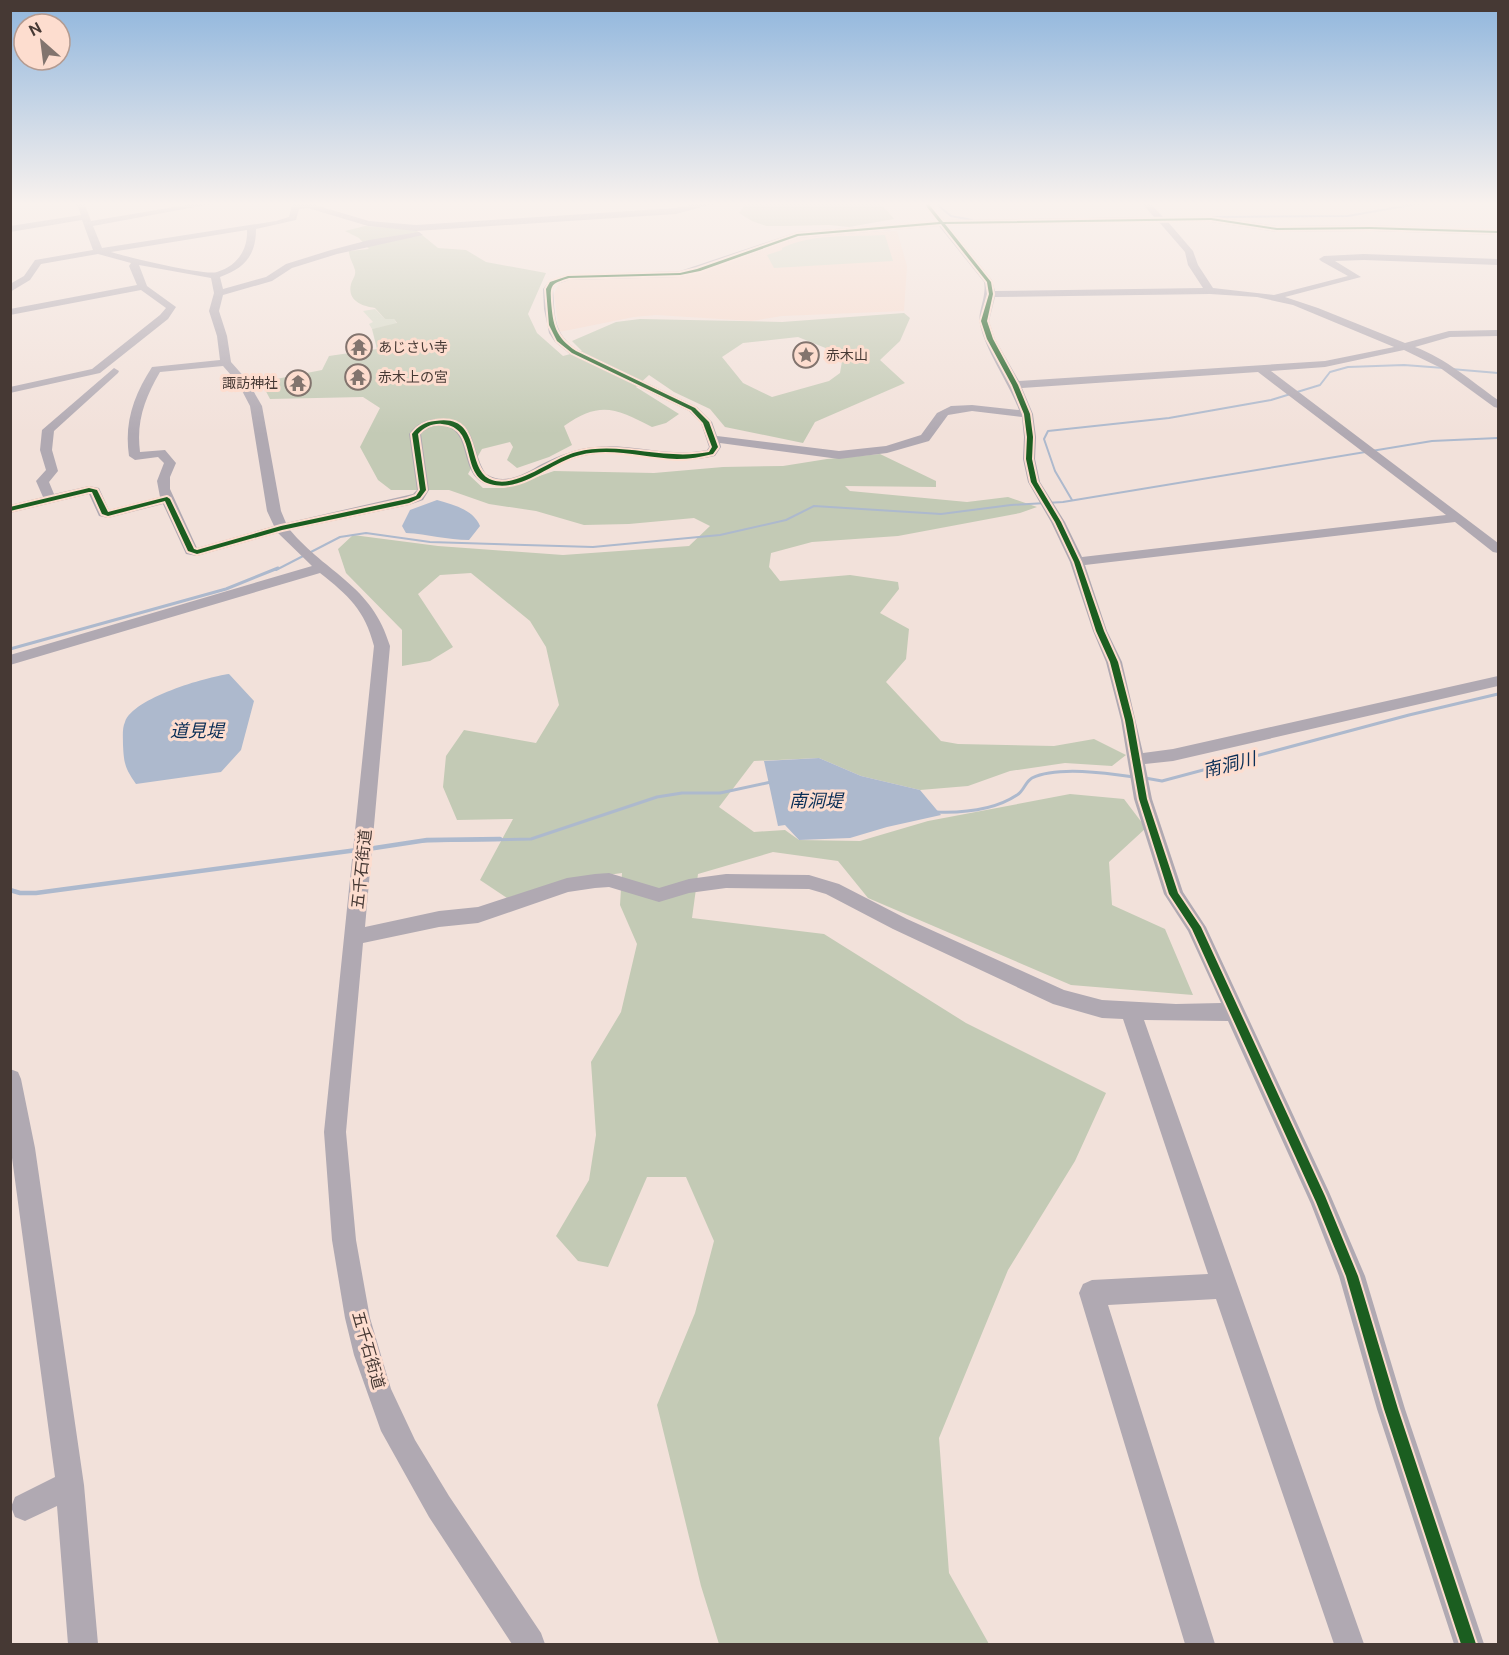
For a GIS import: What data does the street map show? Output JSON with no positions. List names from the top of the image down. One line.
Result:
{"streets":{"street":["五千石街道"]},"water":["道見堤","南洞川","南洞堤"],"places":{"temple":["あじさい寺","赤木上の宮","諏訪神社"],"place":["赤木山"]},"north":"top left"}
